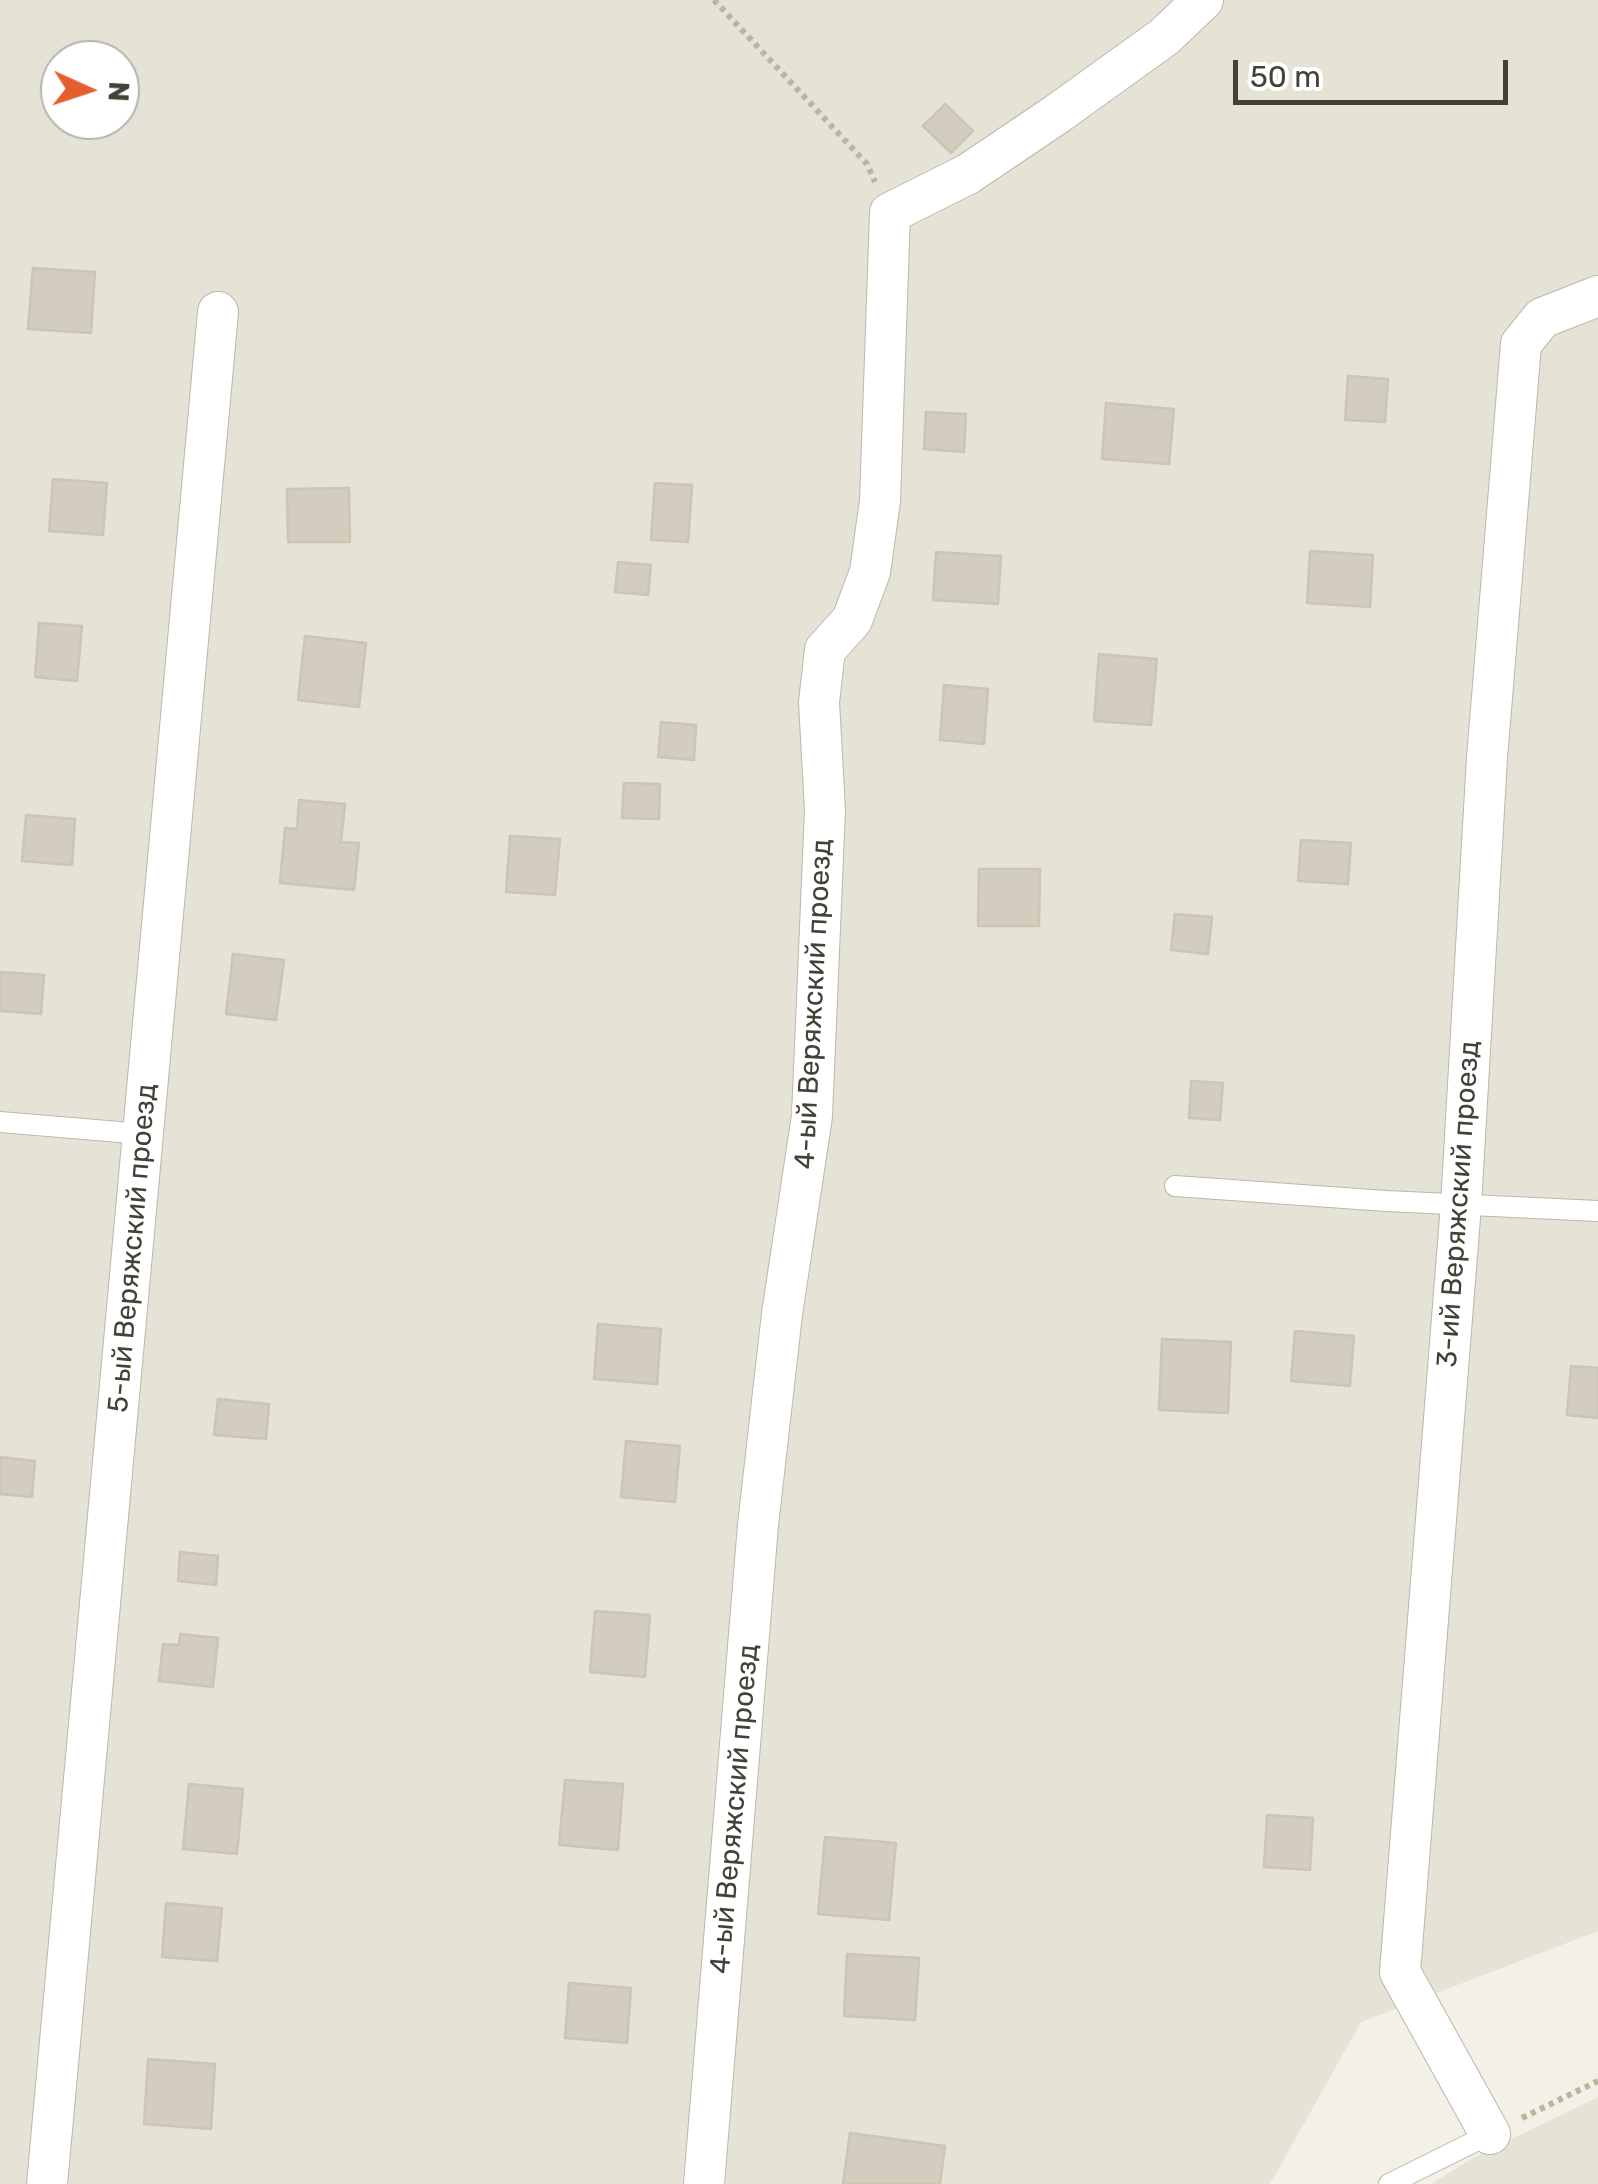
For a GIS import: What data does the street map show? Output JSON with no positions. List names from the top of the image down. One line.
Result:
{"streets":{"street":["4-ый Веряжский проезд","3-ий Веряжский проезд","5-ый Веряжский проезд"]},"scale_bar":"50 m","north":"right"}
